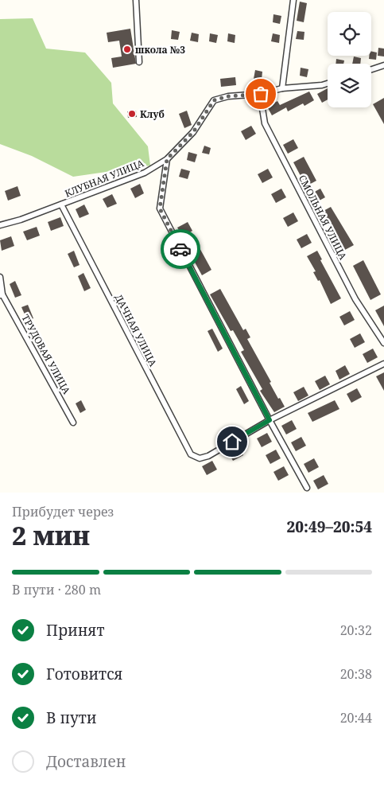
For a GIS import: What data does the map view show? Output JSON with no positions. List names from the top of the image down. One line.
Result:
{"streets":{"street":["КЛУБНАЯ УЛИЦА","СМОЛЬНАЯ УЛИЦА","ДАЧНАЯ УЛИЦА","ТРУДОВАЯ УЛИЦА"]},"crossings":[["КЛУБНАЯ УЛИЦА","СМОЛЬНАЯ УЛИЦА"],["КЛУБНАЯ УЛИЦА","ДАЧНАЯ УЛИЦА"]],"places":["школа №3","Клуб"],"page":{"heading":["2 мин","Прибудет через","20:49–20:54"],"bar":"В пути · 280 m","list":[["Принят","20:32"],["Готовится","20:38"],["В пути","20:44"],"Доставлен"]}}
